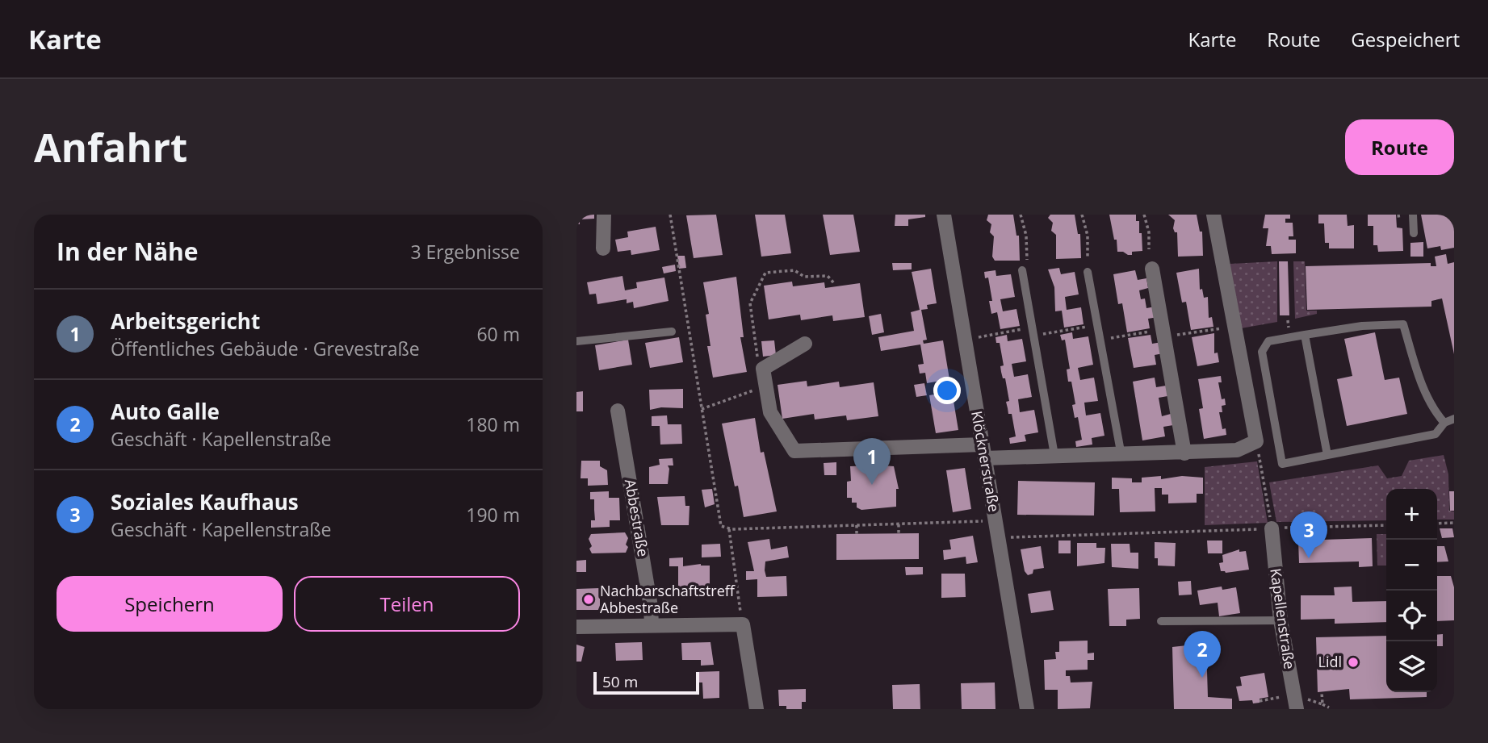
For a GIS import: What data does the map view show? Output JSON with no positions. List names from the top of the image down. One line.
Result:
{"streets":{"street":["Klöcknerstraße","Abbestraße","Kapellenstraße"]},"places":["Nachbarschaftstreff Abbestraße","Lidl"],"scale_bar":"50 m","page":{"header":"Karte","nav":["Karte","Route","Gespeichert"],"buttons":["Route",["Speichern","Teilen"]],"title":"Anfahrt","heading":["In der Nähe","3 Ergebnisse"],"list":[{"mark":"1","name":"Arbeitsgericht","note":"Öffentliches Gebäude · Grevestraße","value":"60 m"},{"mark":"2","name":"Auto Galle","note":"Geschäft · Kapellenstraße","value":"180 m"},{"mark":"3","name":"Soziales Kaufhaus","note":"Geschäft · Kapellenstraße","value":"190 m"}],"pins":["1","3","2"],"map_buttons":["+","−"],"scale":"50 m"}}
